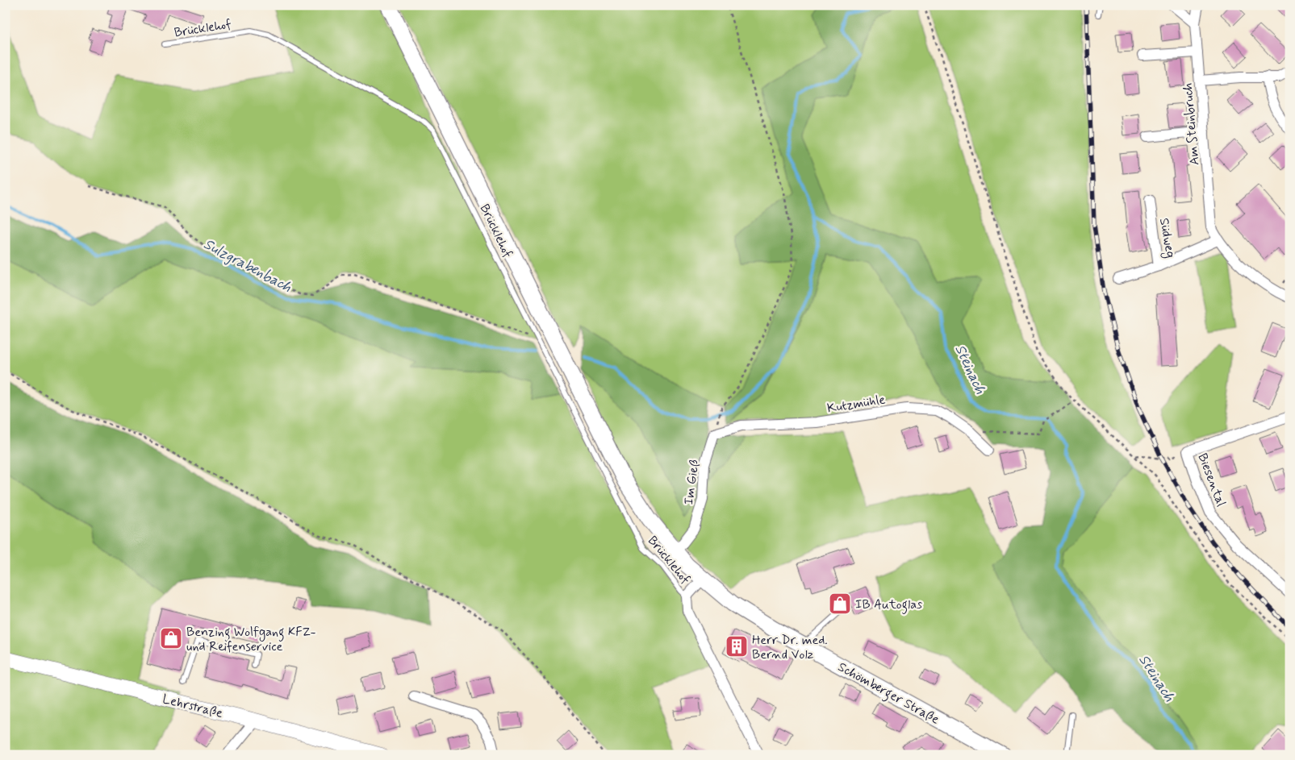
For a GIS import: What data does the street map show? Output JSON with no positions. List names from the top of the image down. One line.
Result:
{"streets":{"main road":["Schömberger Straße"],"street":["Am Steinbruch","Südweg","Kutzmühle","Biesental","Im Gieß","Lehrstraße"],"lane":["Brücklehof"]},"crossings":[["Am Steinbruch","Südweg"],["Kutzmühle","Im Gieß"],["Im Gieß","Schömberger Straße"]],"water":["Sulzgrabenbach","Steinach"],"places":{"shop":["IB Autoglas","Benzing Wolfgang KFZ- und Reifenservice"],"building":["Herr Dr. med. Bernd Volz"]}}
